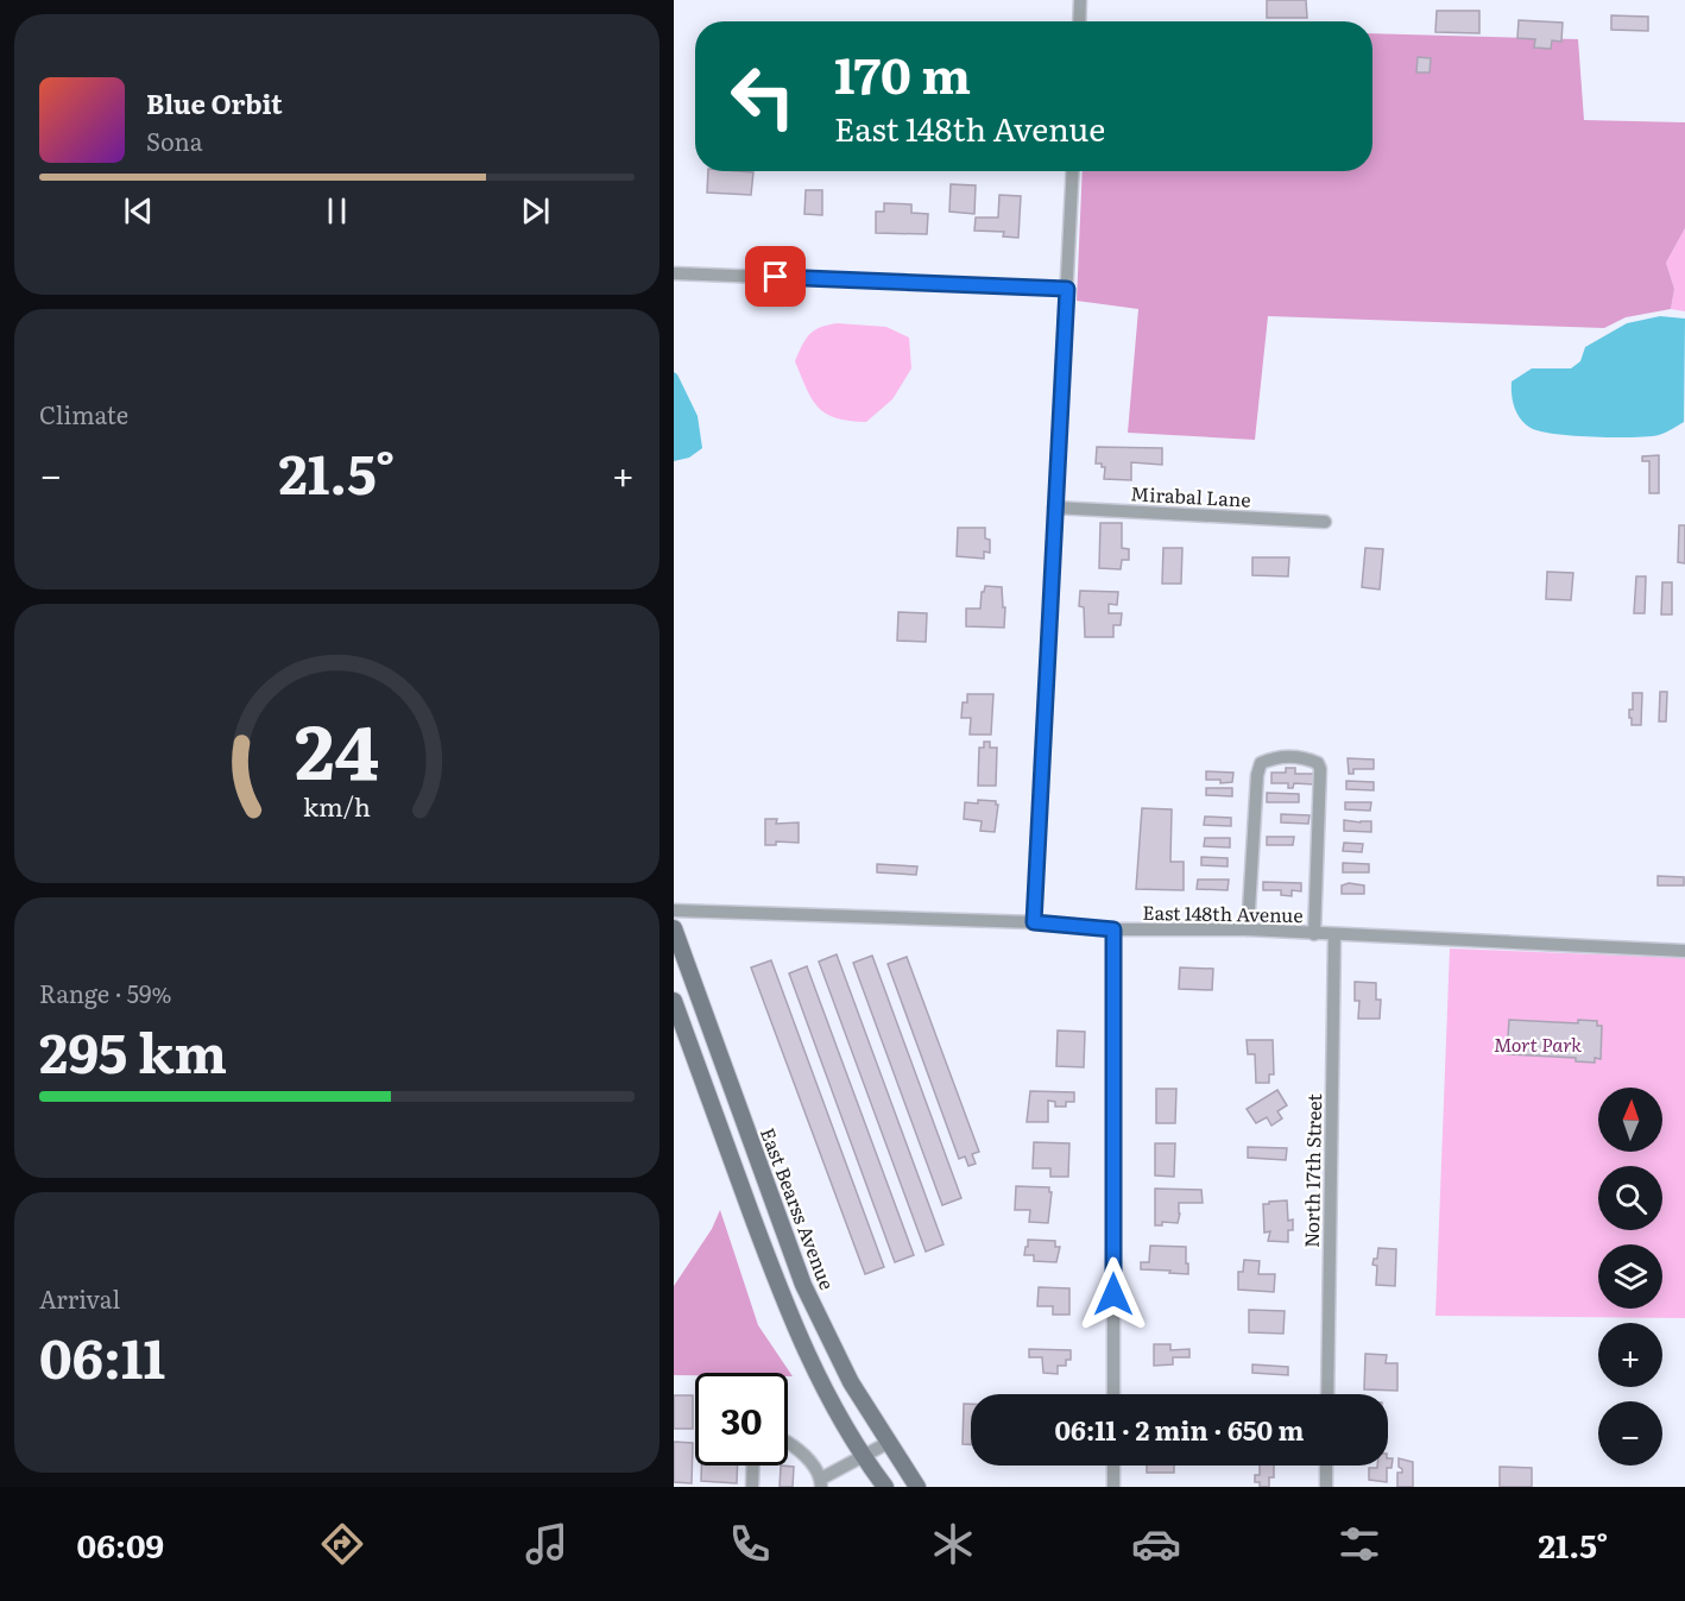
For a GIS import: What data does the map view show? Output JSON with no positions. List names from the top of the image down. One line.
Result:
{"streets":{"main road":["East Bearss Avenue"],"street":["Mirabal Lane","East 148th Avenue","North 17th Street"]},"crossings":[["East 148th Avenue","North 17th Street"]],"parks":["Mort Park"],"north":"top","page":{"turn":["170 m","East 148th Avenue"],"song":["Blue Orbit","Sona"],"tile":["Climate",["Range · 59%","295 km"],["Arrival","06:11"]],"heat":["−","21.5°","+"],"map_buttons":["+","−"],"limit":"30","trip":"06:11 · 2 min · 650 m","tabs":["06:09","21.5°"],"gauge":["24","km/h"]}}
